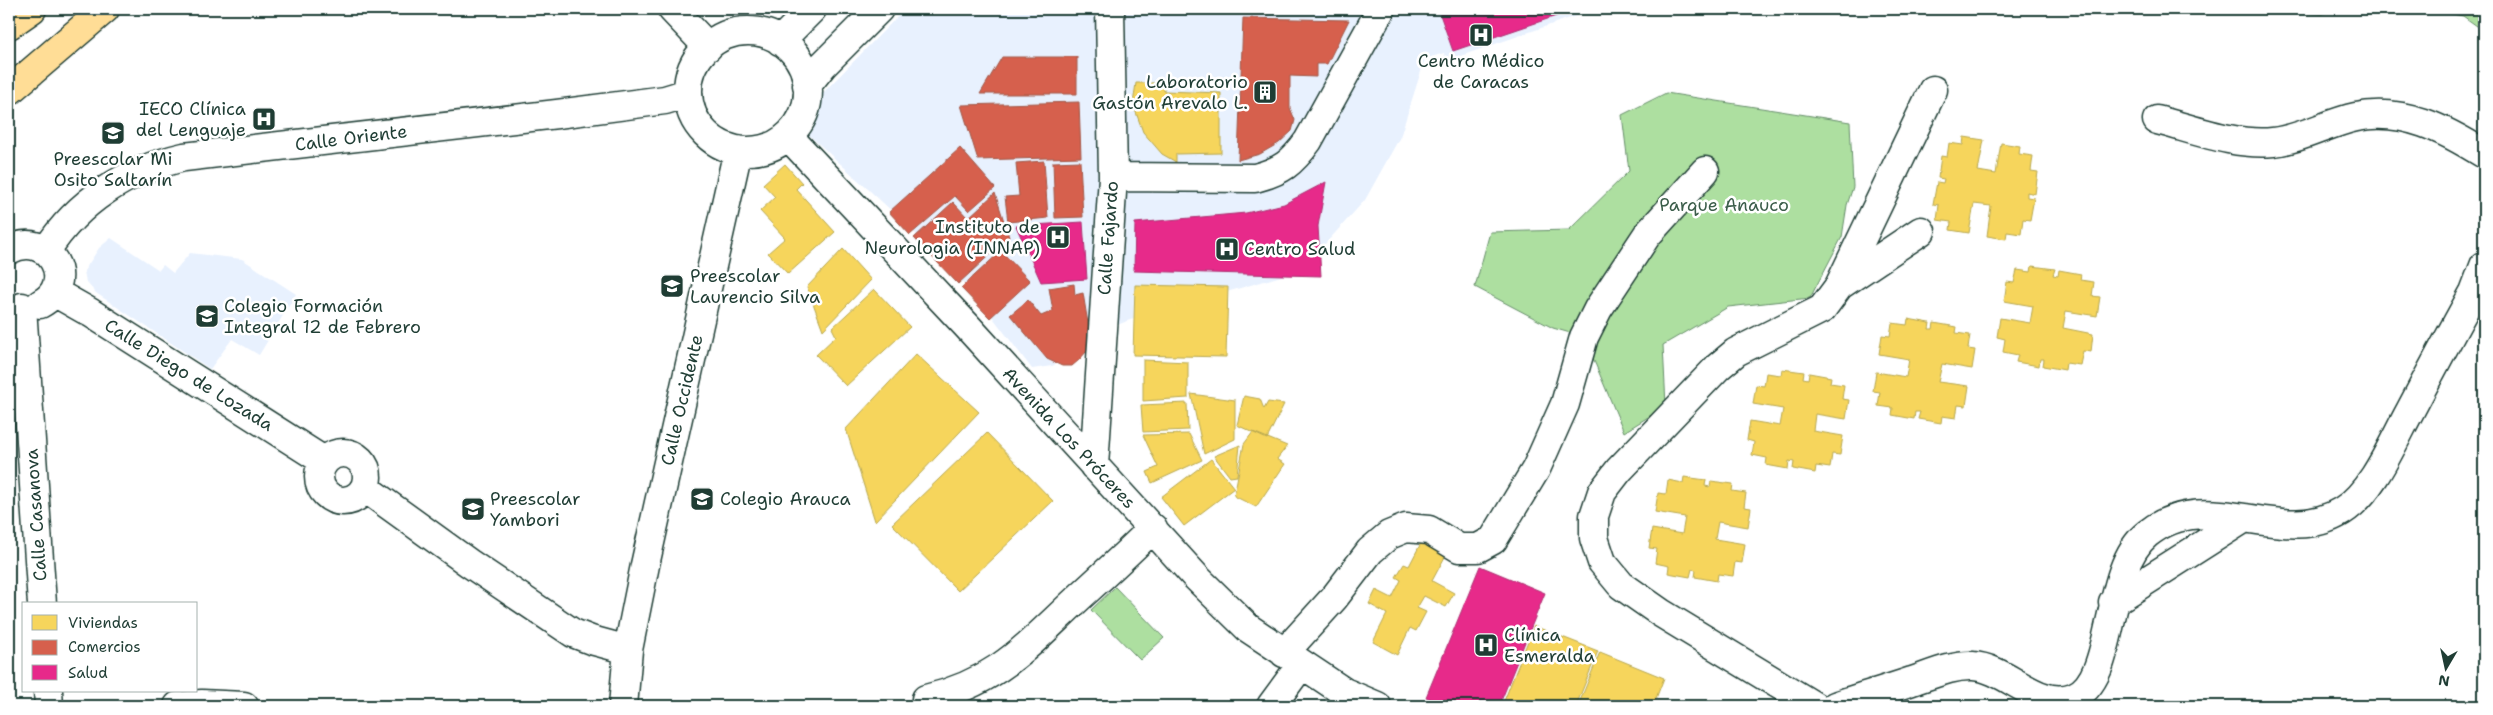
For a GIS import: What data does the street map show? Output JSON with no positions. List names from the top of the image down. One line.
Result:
{"streets":{"street":["Calle Oriente","Calle Fajardo","Calle Diego de Lozada","Calle Occidente","Avenida Los Próceres","Calle Casanova"]},"crossings":[["Calle Oriente","Calle Occidente"],["Calle Oriente","Avenida Los Próceres"],["Calle Fajardo","Avenida Los Próceres"],["Calle Occidente","Avenida Los Próceres"]],"parks":["Parque Anauco"],"places":{"hospital":["Centro Médico de Caracas","IECO Clínica del Lenguaje","Instituto de Neurologia (INNAP)","Centro Salud","Clínica Esmeralda"],"building":["Laboratorio Gastón Arevalo L."],"school or university":["Preescolar Mi Osito Saltarín","Preescolar Laurencio Silva","Colegio Formación Integral 12 de Febrero","Colegio Arauca","Preescolar Yambori"]},"legend":["Viviendas","Comercios","Salud"],"north":"bottom"}
